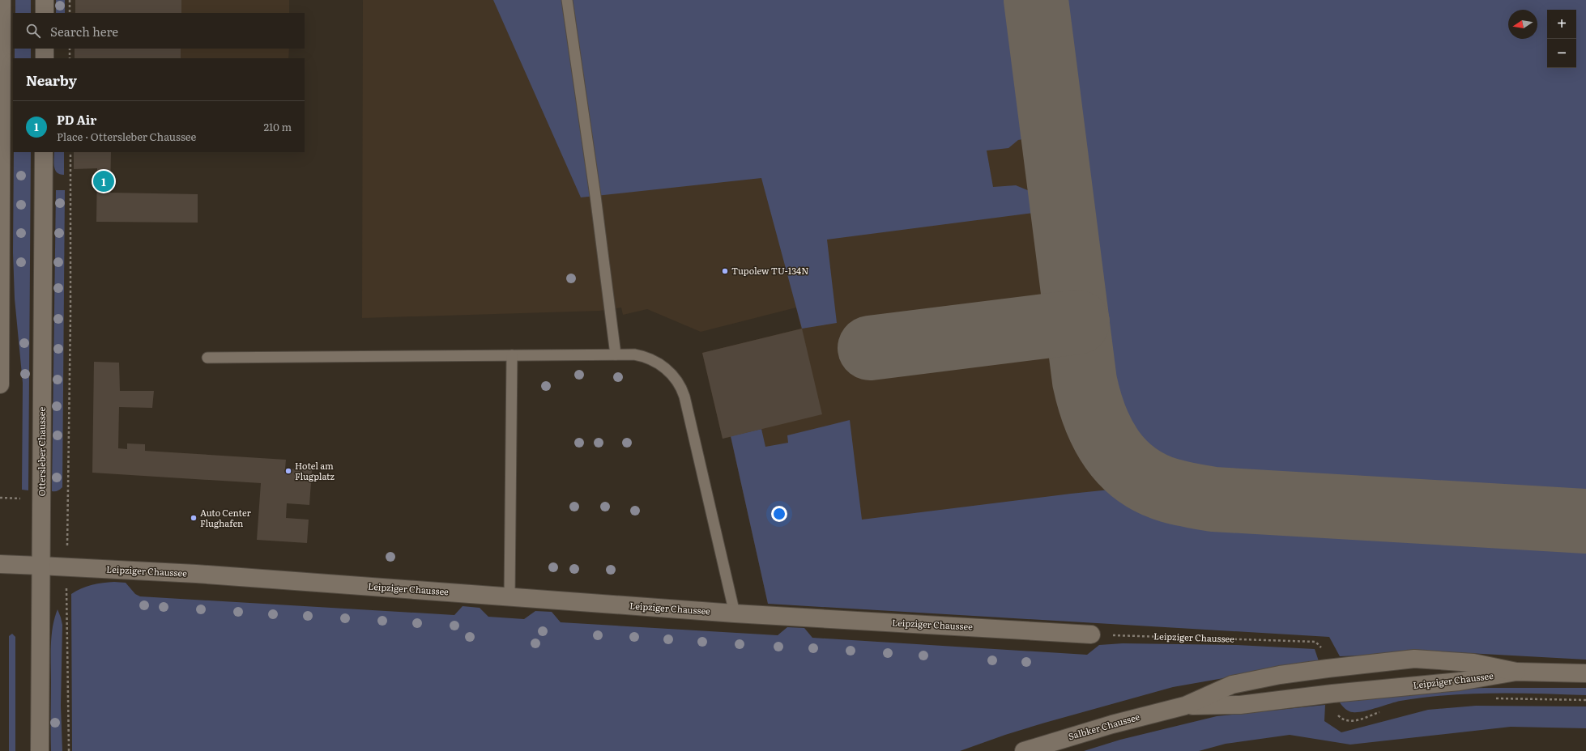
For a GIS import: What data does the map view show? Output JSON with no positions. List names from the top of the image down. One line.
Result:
{"streets":{"main road":["Ottersleber Chaussee","Leipziger Chaussee","Salbker Chaussee"]},"crossings":[["Ottersleber Chaussee","Leipziger Chaussee"],["Leipziger Chaussee","Salbker Chaussee"]],"places":["Tupolew TU-134N","Hotel am Flugplatz","Auto Center Flughafen"],"north":"left","page":{"map_buttons":["+","−"],"search":"Search here","heading":"Nearby","list":[{"mark":"1","name":"PD Air","note":"Place · Ottersleber Chaussee","value":"210 m"}],"pins":"1"}}
